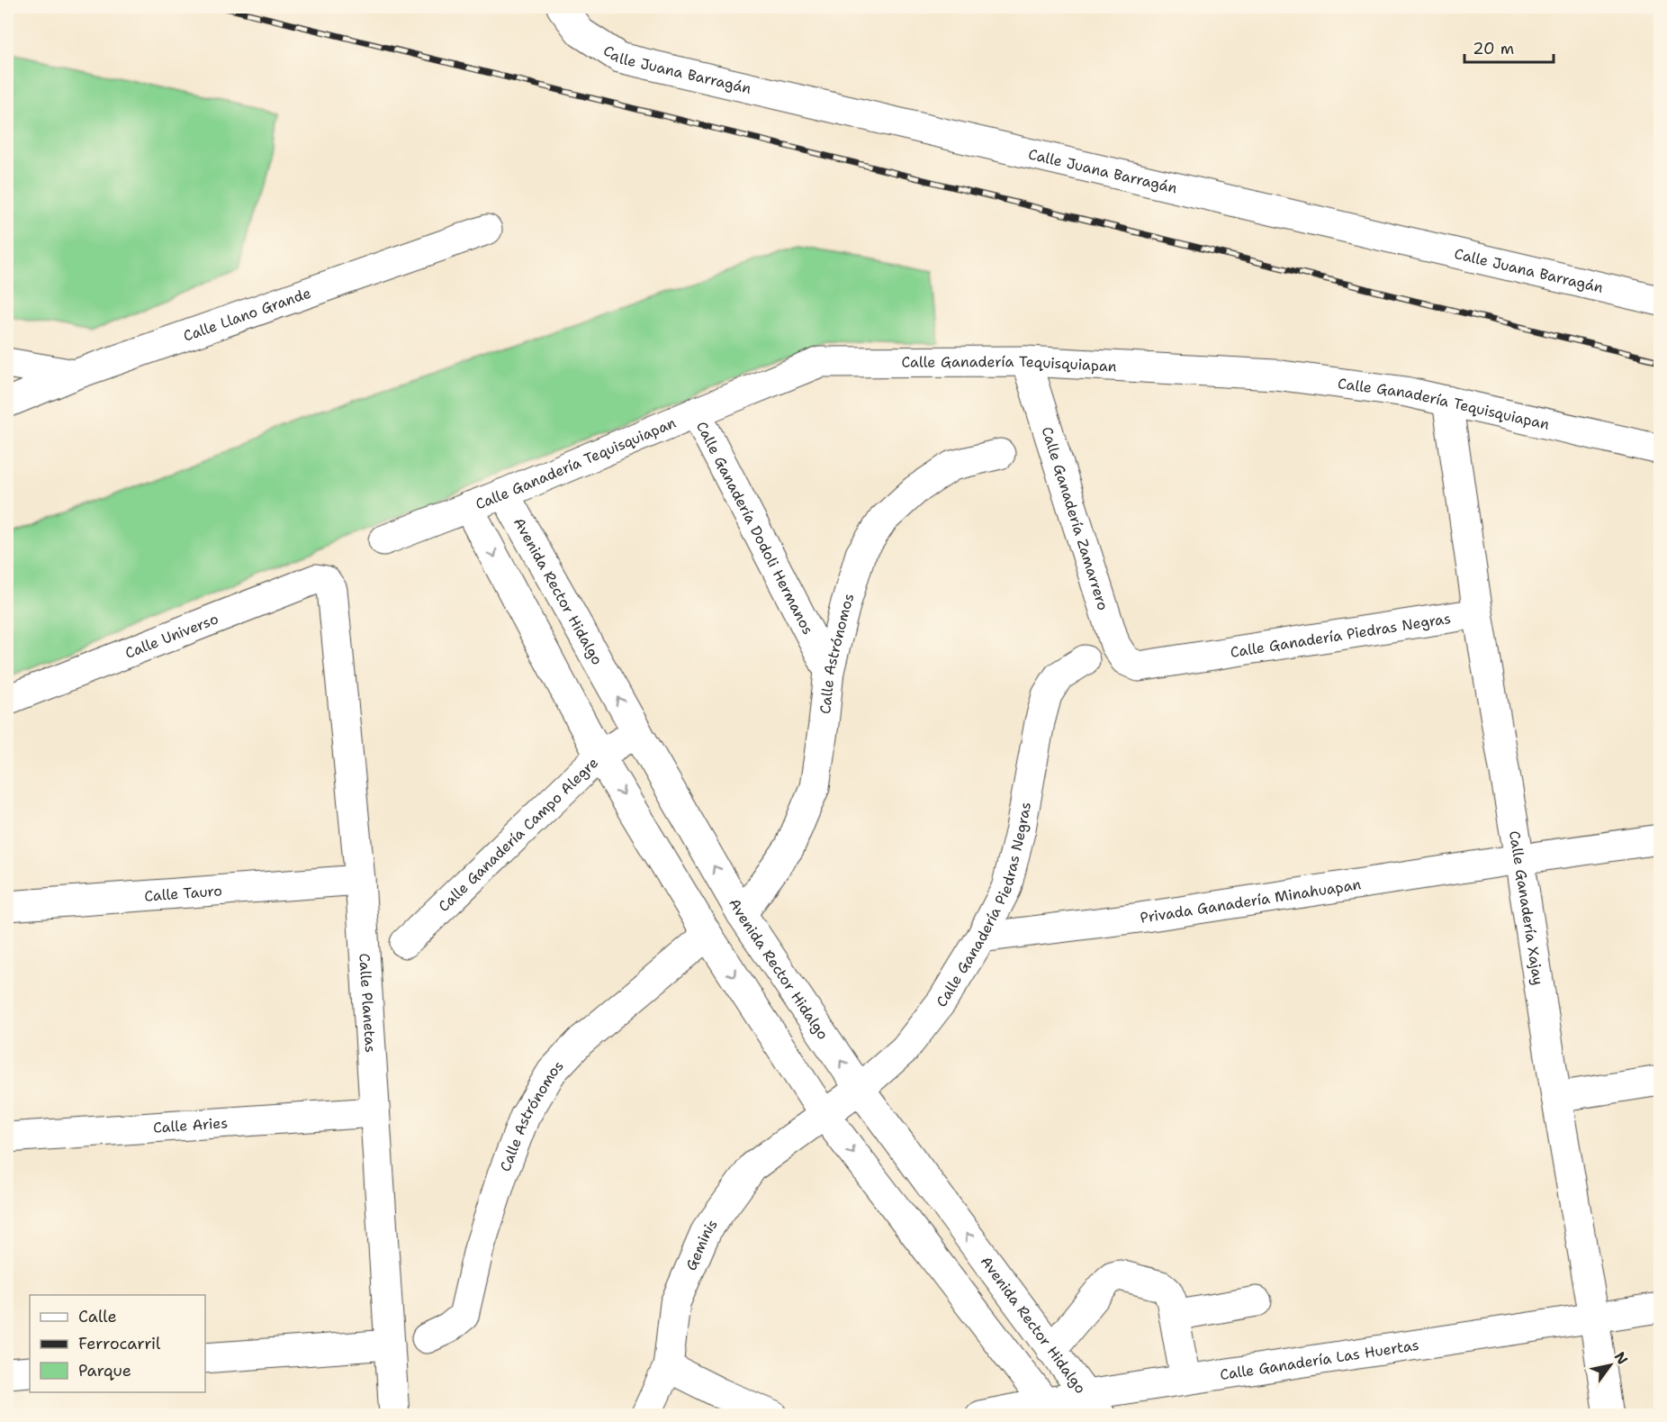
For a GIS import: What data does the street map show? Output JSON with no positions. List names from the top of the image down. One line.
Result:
{"streets":{"street":["Calle Juana Barragán","Calle Llano Grande","Calle Ganadería Tequisquiapan","Calle Ganadería Zamarrero","Calle Ganadería Dodoli Hermanos","Avenida Rector Hidalgo","Calle Ganadería Piedras Negras","Calle Universo","Calle Astrónomos","Calle Ganadería Campo Alegre","Calle Tauro","Privada Ganadería Minahuapan","Calle Ganadería Xajay","Calle Planetas","Calle Aries","Geminis","Calle Ganadería Las Huertas"]},"crossings":[["Calle Ganadería Tequisquiapan","Calle Ganadería Zamarrero"],["Calle Ganadería Tequisquiapan","Calle Ganadería Dodoli Hermanos"],["Calle Ganadería Tequisquiapan","Avenida Rector Hidalgo"],["Calle Ganadería Tequisquiapan","Calle Ganadería Xajay"],["Calle Ganadería Zamarrero","Calle Ganadería Piedras Negras"],["Calle Ganadería Dodoli Hermanos","Calle Astrónomos"],["Avenida Rector Hidalgo","Calle Ganadería Piedras Negras"],["Avenida Rector Hidalgo","Calle Astrónomos"],["Avenida Rector Hidalgo","Calle Ganadería Campo Alegre"],["Avenida Rector Hidalgo","Calle Ganadería Las Huertas"],["Calle Ganadería Piedras Negras","Privada Ganadería Minahuapan"],["Calle Ganadería Piedras Negras","Calle Ganadería Xajay"],["Calle Ganadería Piedras Negras","Geminis"],["Calle Universo","Calle Planetas"],["Calle Tauro","Calle Planetas"],["Privada Ganadería Minahuapan","Calle Ganadería Xajay"],["Calle Ganadería Xajay","Calle Ganadería Las Huertas"],["Calle Planetas","Calle Aries"]],"legend":["Calle","Ferrocarril","Parque"],"scale_bar":"20 m","north":"top right"}
